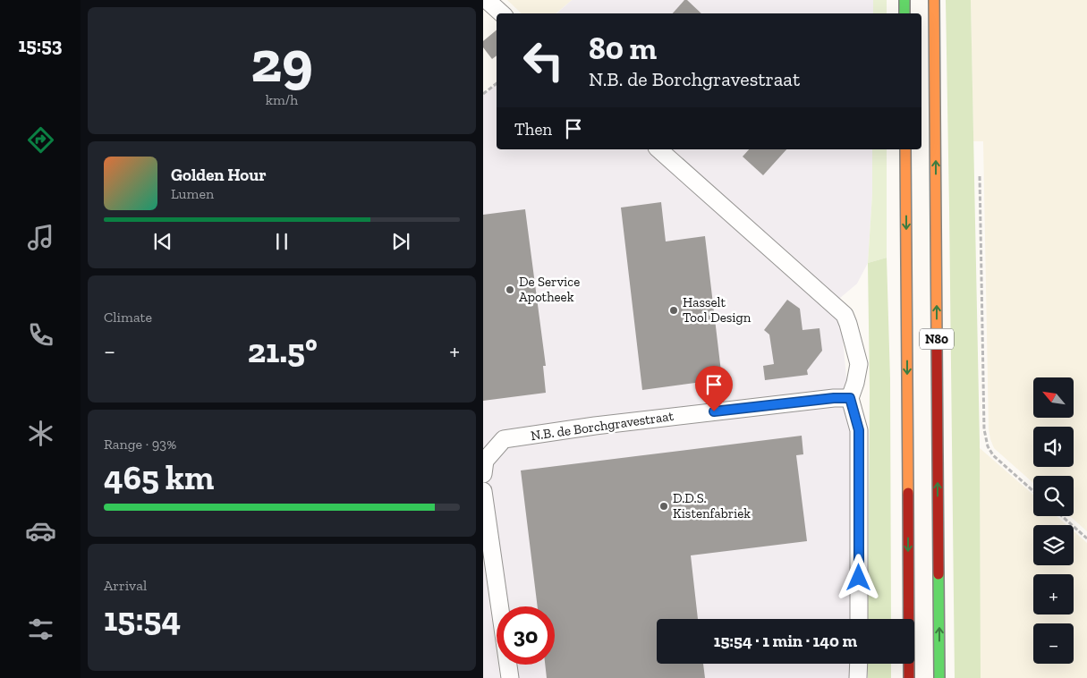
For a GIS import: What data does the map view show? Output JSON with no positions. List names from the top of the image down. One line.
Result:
{"streets":{"highway":["N80"],"street":["N.B. de Borchgravestraat"]},"places":["De Service Apotheek","Hasselt Tool Design","D.D.S. Kistenfabriek"],"north":"top left","page":{"tabs":"15:53","tile":[["29","km/h"],"Climate",["Range · 93%","465 km"],["Arrival","15:54"]],"turn":["80 m","N.B. de Borchgravestraat"],"then":"Then","song":["Golden Hour","Lumen"],"heat":["−","21.5°","+"],"map_buttons":["+","−"],"limit":"30","trip":"15:54 · 1 min · 140 m"}}
